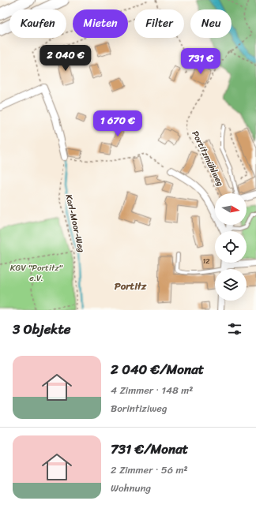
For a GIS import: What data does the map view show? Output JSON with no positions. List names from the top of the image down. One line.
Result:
{"streets":{"path":["Portitzmühlweg","Karl-Moor-Weg"]},"districts":["Portitz"],"parks":["KGV \"Portitz\" e.V."],"house_numbers":["12"],"north":"right","page":{"chip":["Kaufen","Mieten","Filter","Neu"],"price":["2 040 €","731 €","1 670 €"],"heading":"3 Objekte","list":[{"name":"2 040 €/Monat","note":"4 Zimmer · 148 m² · Borintiziweg"},{"name":"731 €/Monat","note":"2 Zimmer · 56 m² · Wohnung"}]}}
